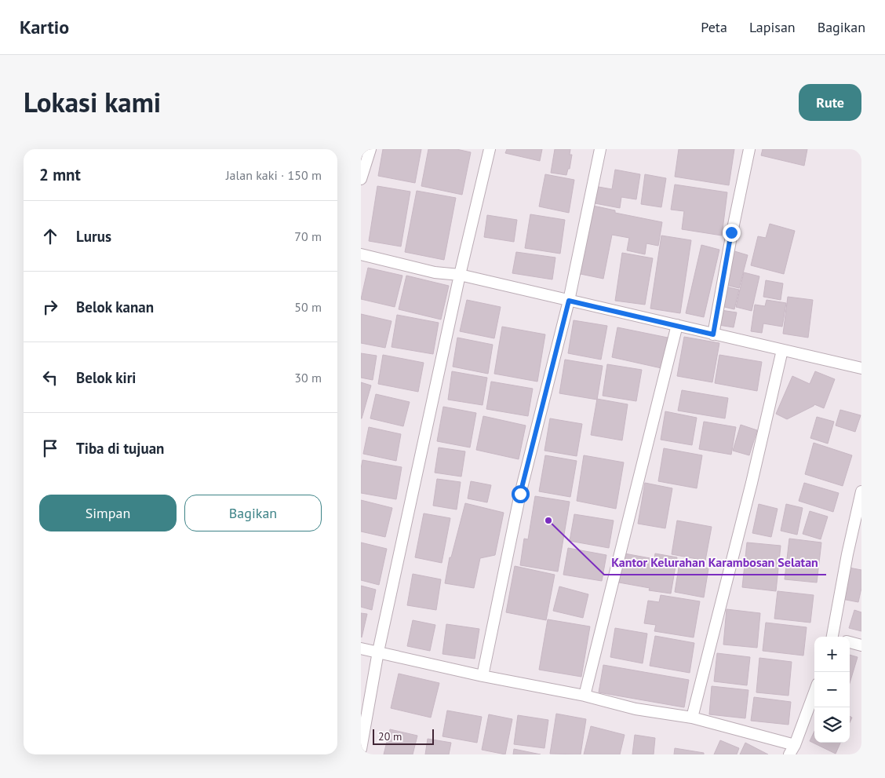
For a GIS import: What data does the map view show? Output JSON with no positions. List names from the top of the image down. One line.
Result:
{"places":["Kantor Kelurahan Karambosan Selatan"],"scale_bar":"20 m","page":{"header":"Kartio","nav":["Peta","Lapisan","Bagikan"],"title":"Lokasi kami","buttons":["Rute",["Simpan","Bagikan"]],"heading":["2 mnt","Jalan kaki · 150 m"],"list":[["Lurus","70 m"],["Belok kanan","50 m"],["Belok kiri","30 m"],"Tiba di tujuan"],"map_buttons":["+","−"],"scale":"20 m"}}
